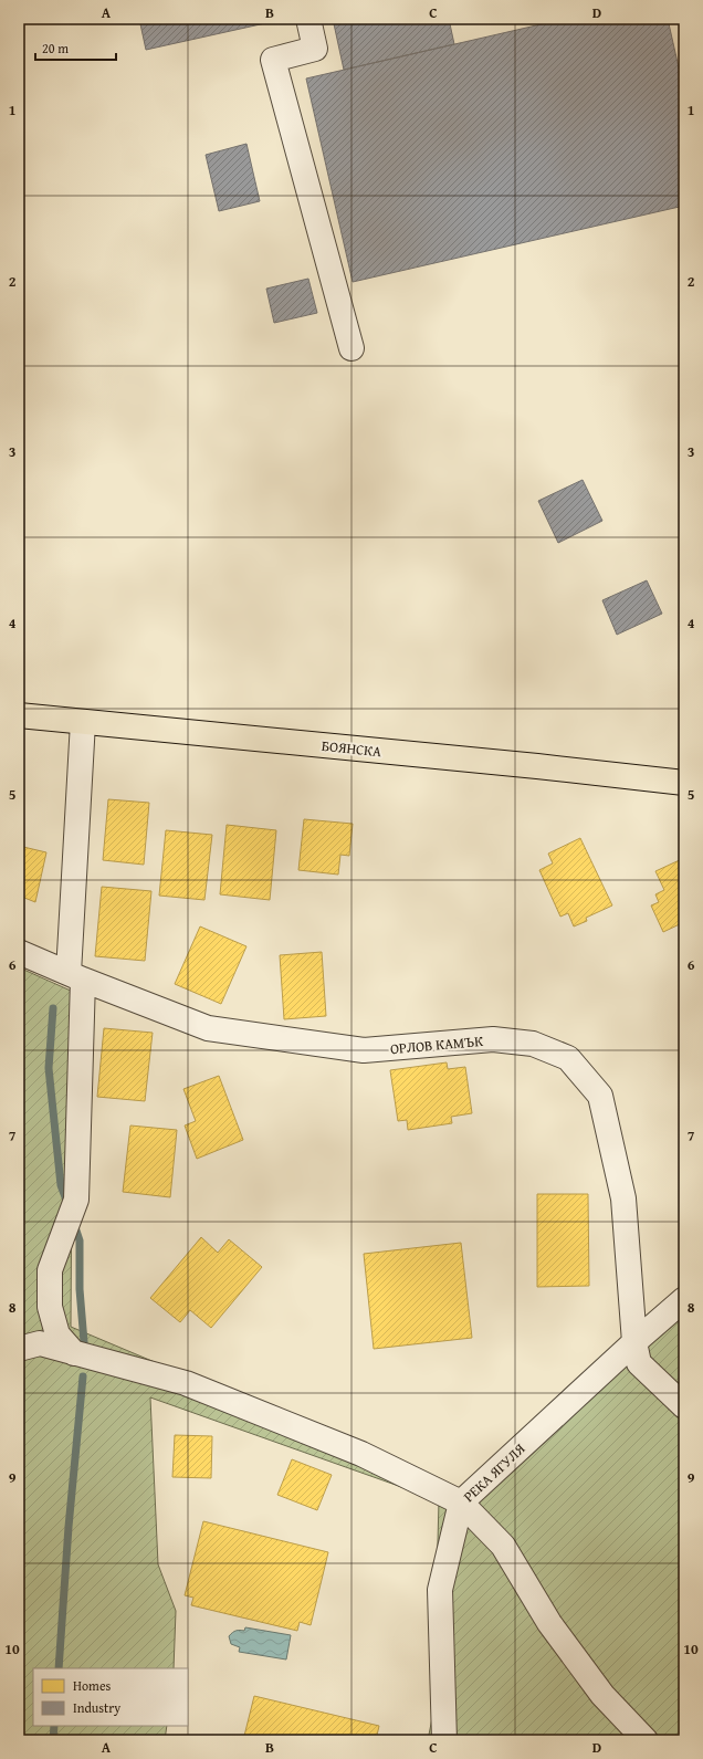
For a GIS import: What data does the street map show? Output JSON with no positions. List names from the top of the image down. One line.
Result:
{"streets":{"main road":["БОЯНСКА"],"street":["ОРЛОВ КАМЪК","РЕКА ЯГУЛЯ"]},"crossings":[["ОРЛОВ КАМЪК","РЕКА ЯГУЛЯ"]],"legend":["Homes","Industry"],"scale_bar":"20 m","grid":{"columns":["A","B","C","D"],"rows":["1","2","3","4","5","6","7","8","9","10"]}}
